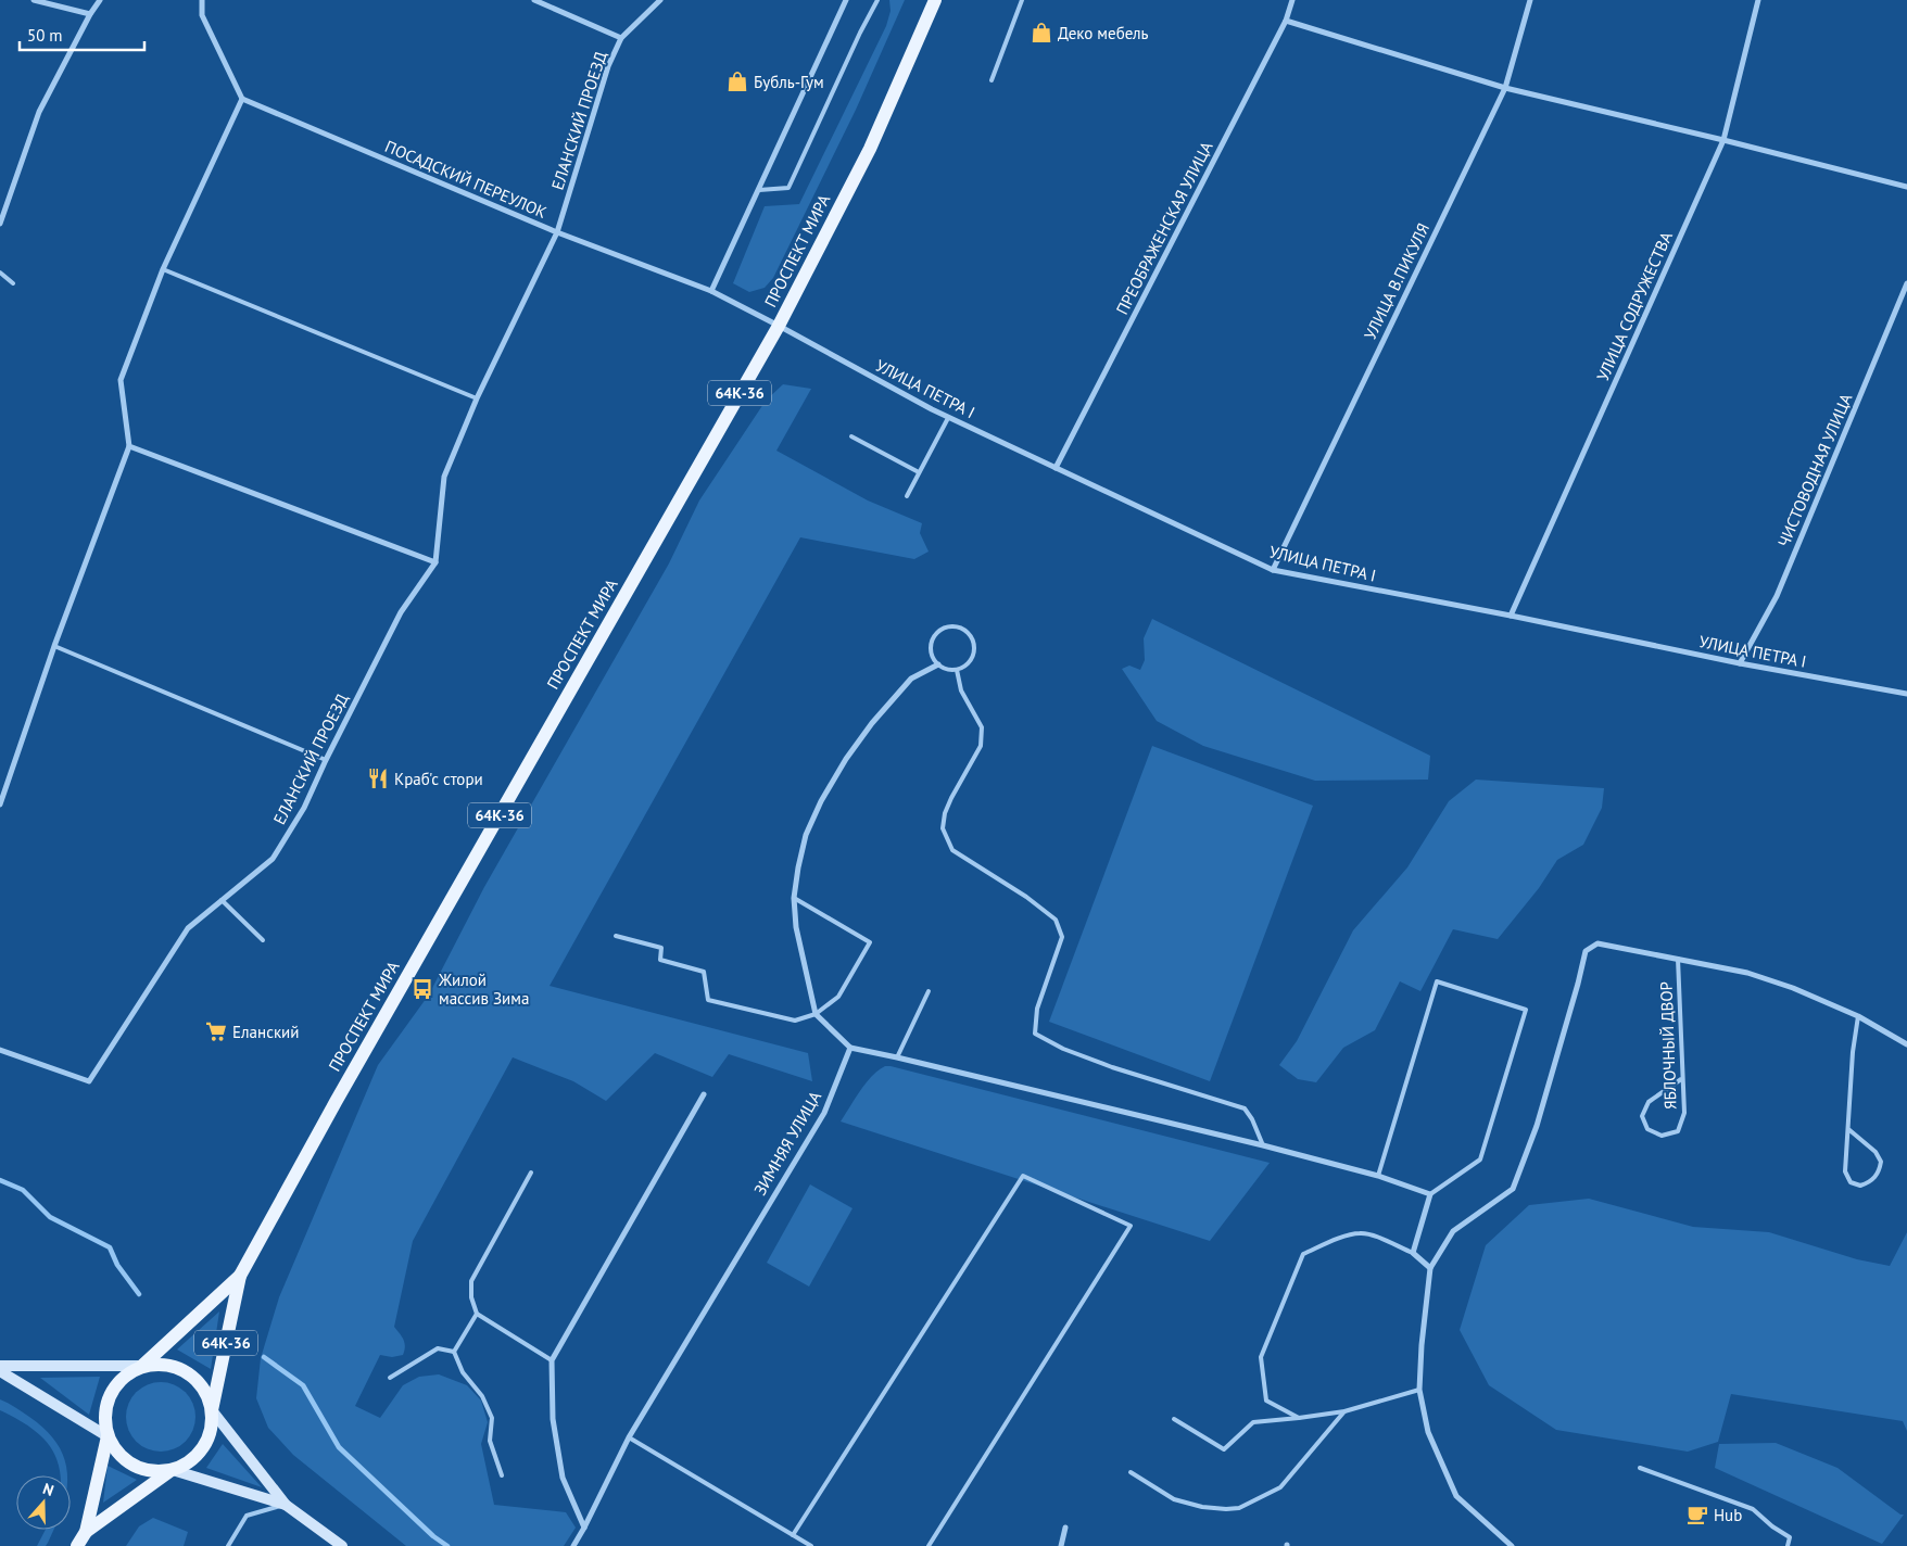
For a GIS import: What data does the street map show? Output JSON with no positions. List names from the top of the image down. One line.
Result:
{"streets":{"main road":["ПРОСПЕКТ МИРА","64К-36"],"street":["ЕЛАНСКИЙ ПРОЕЗД","ПОСАДСКИЙ ПЕРЕУЛОК","ПРЕОБРАЖЕНСКАЯ УЛИЦА","УЛИЦА В.ПИКУЛЯ","УЛИЦА СОДРУЖЕСТВА","УЛИЦА ПЕТРА I","ЧИСТОВОДНАЯ УЛИЦА","ЗИМНЯЯ УЛИЦА"],"lane":["ЯБЛОЧНЫЙ ДВОР"]},"crossings":[["ЕЛАНСКИЙ ПРОЕЗД","ПОСАДСКИЙ ПЕРЕУЛОК"],["ПОСАДСКИЙ ПЕРЕУЛОК","ПРОСПЕКТ МИРА"],["ПОСАДСКИЙ ПЕРЕУЛОК","УЛИЦА ПЕТРА I"],["ПРЕОБРАЖЕНСКАЯ УЛИЦА","УЛИЦА ПЕТРА I"],["ПРОСПЕКТ МИРА","УЛИЦА ПЕТРА I"],["ПРОСПЕКТ МИРА","64К-36"],["УЛИЦА В.ПИКУЛЯ","УЛИЦА ПЕТРА I"],["УЛИЦА СОДРУЖЕСТВА","УЛИЦА ПЕТРА I"],["УЛИЦА ПЕТРА I","ЧИСТОВОДНАЯ УЛИЦА"]],"places":{"shop":["Деко мебель","Бубль-Гум"],"restaurant":["Краб'с стори"],"bus stop":["Жилой массив Зима"],"supermarket":["Еланский"],"cafe":["Hub"]},"scale_bar":"50 m","north":"top"}
